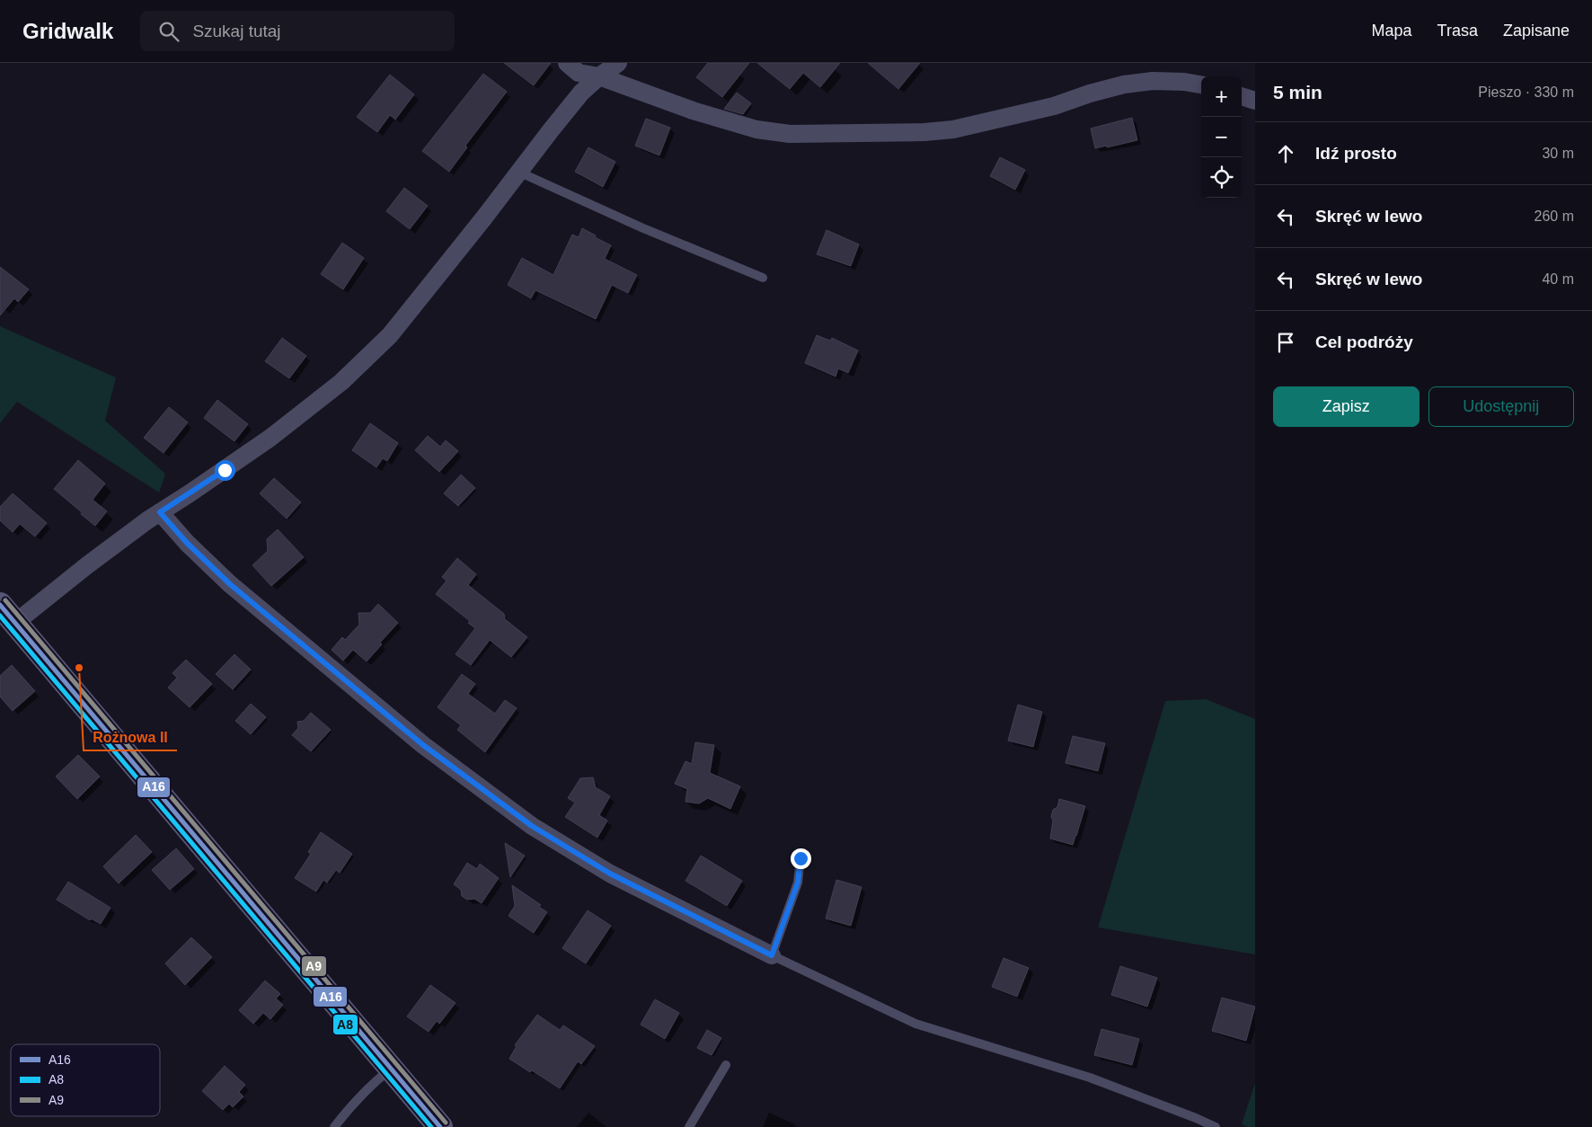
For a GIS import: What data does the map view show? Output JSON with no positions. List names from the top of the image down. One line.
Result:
{"places":["Rożnowa II"],"lines":["transit line A9","transit line A16","transit line A8"],"legend":["A16","A8","A9"],"page":{"header":"Gridwalk","search":"Szukaj tutaj","nav":["Mapa","Trasa","Zapisane"],"heading":["5 min","Pieszo · 330 m"],"map_buttons":["+","−"],"list":[["Idź prosto","30 m"],["Skręć w lewo","260 m"],["Skręć w lewo","40 m"],"Cel podróży"],"buttons":["Zapisz","Udostępnij"]}}
